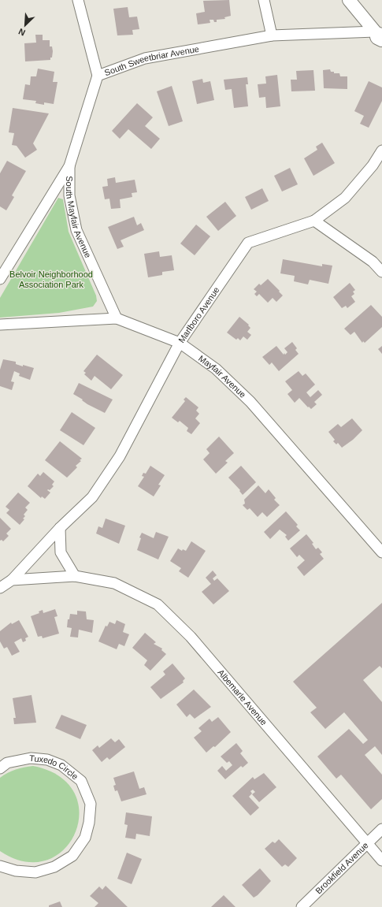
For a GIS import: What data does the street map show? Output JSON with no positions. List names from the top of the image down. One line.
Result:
{"streets":{"street":["South Sweetbriar Avenue","South Mayfair Avenue","Marlboro Avenue","Mayfair Avenue","Albemarle Avenue","Tuxedo Circle","Brookfield Avenue"]},"crossings":[["South Sweetbriar Avenue","South Mayfair Avenue"],["South Mayfair Avenue","Mayfair Avenue"],["Marlboro Avenue","Mayfair Avenue"],["Marlboro Avenue","Albemarle Avenue"],["Albemarle Avenue","Brookfield Avenue"]],"parks":["Belvoir Neighborhood Association Park"],"north":"bottom left"}
